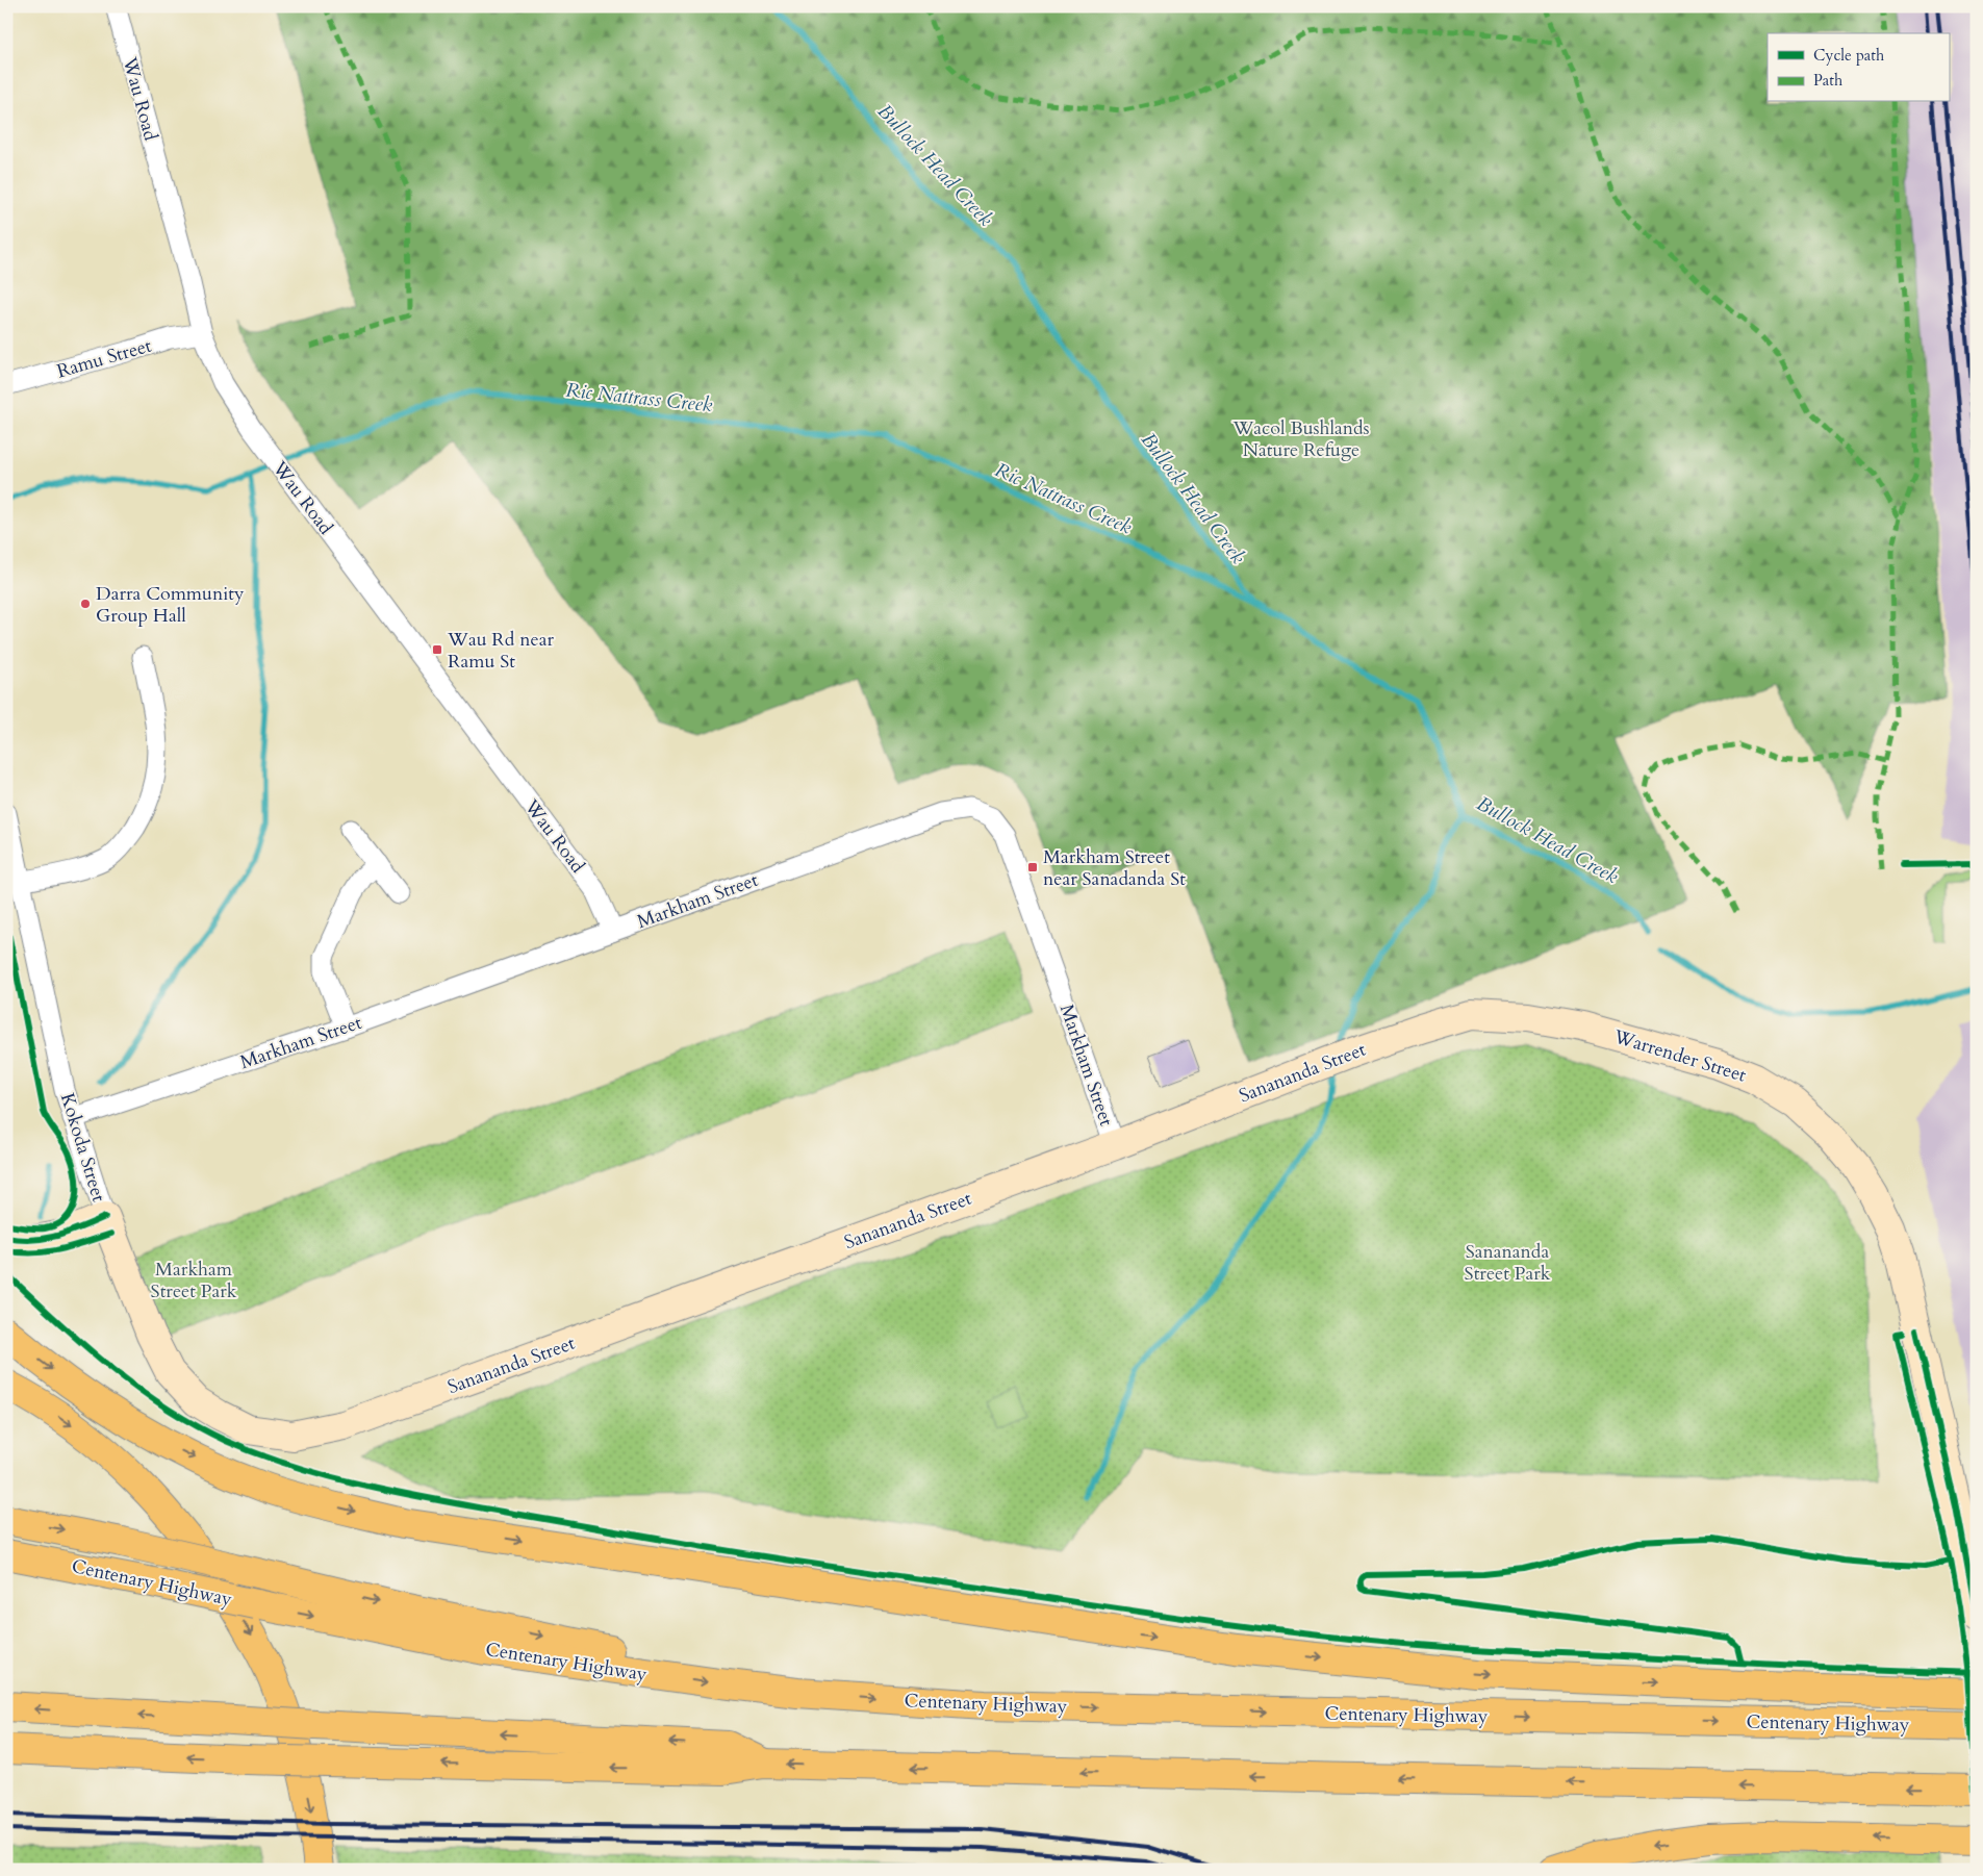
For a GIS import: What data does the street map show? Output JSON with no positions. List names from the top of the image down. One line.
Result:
{"streets":{"highway":["Centenary Highway"],"street":["Wau Road","Ramu Street","Markham Street","Warrender Street","Sanananda Street","Kokoda Street"]},"crossings":[["Wau Road","Ramu Street"],["Wau Road","Markham Street"],["Markham Street","Sanananda Street"],["Markham Street","Kokoda Street"],["Warrender Street","Sanananda Street"],["Sanananda Street","Kokoda Street"]],"water":["Bullock Head Creek","Ric Nattrass Creek"],"parks":["Wacol Bushlands Nature Refuge","Sanananda Street Park","Markham Street Park"],"places":{"other":["Darra Community Group Hall"],"transit":["Wau Rd near Ramu St","Markham Street near Sanadanda St"]},"legend":["Cycle path","Path"]}
